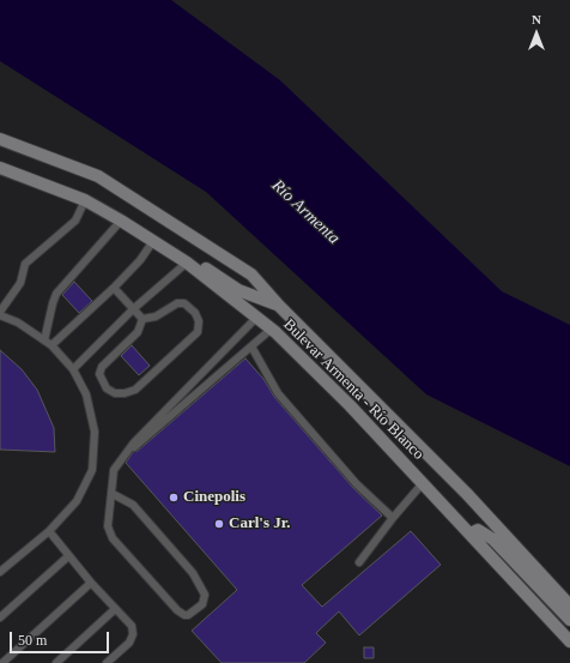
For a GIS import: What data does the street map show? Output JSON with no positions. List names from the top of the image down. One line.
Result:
{"streets":{"main road":["Bulevar Armenta - Río Blanco"]},"water":["Río Armenta"],"places":["Cinepolis","Carl's Jr."],"scale_bar":"50 m","north":"top"}
